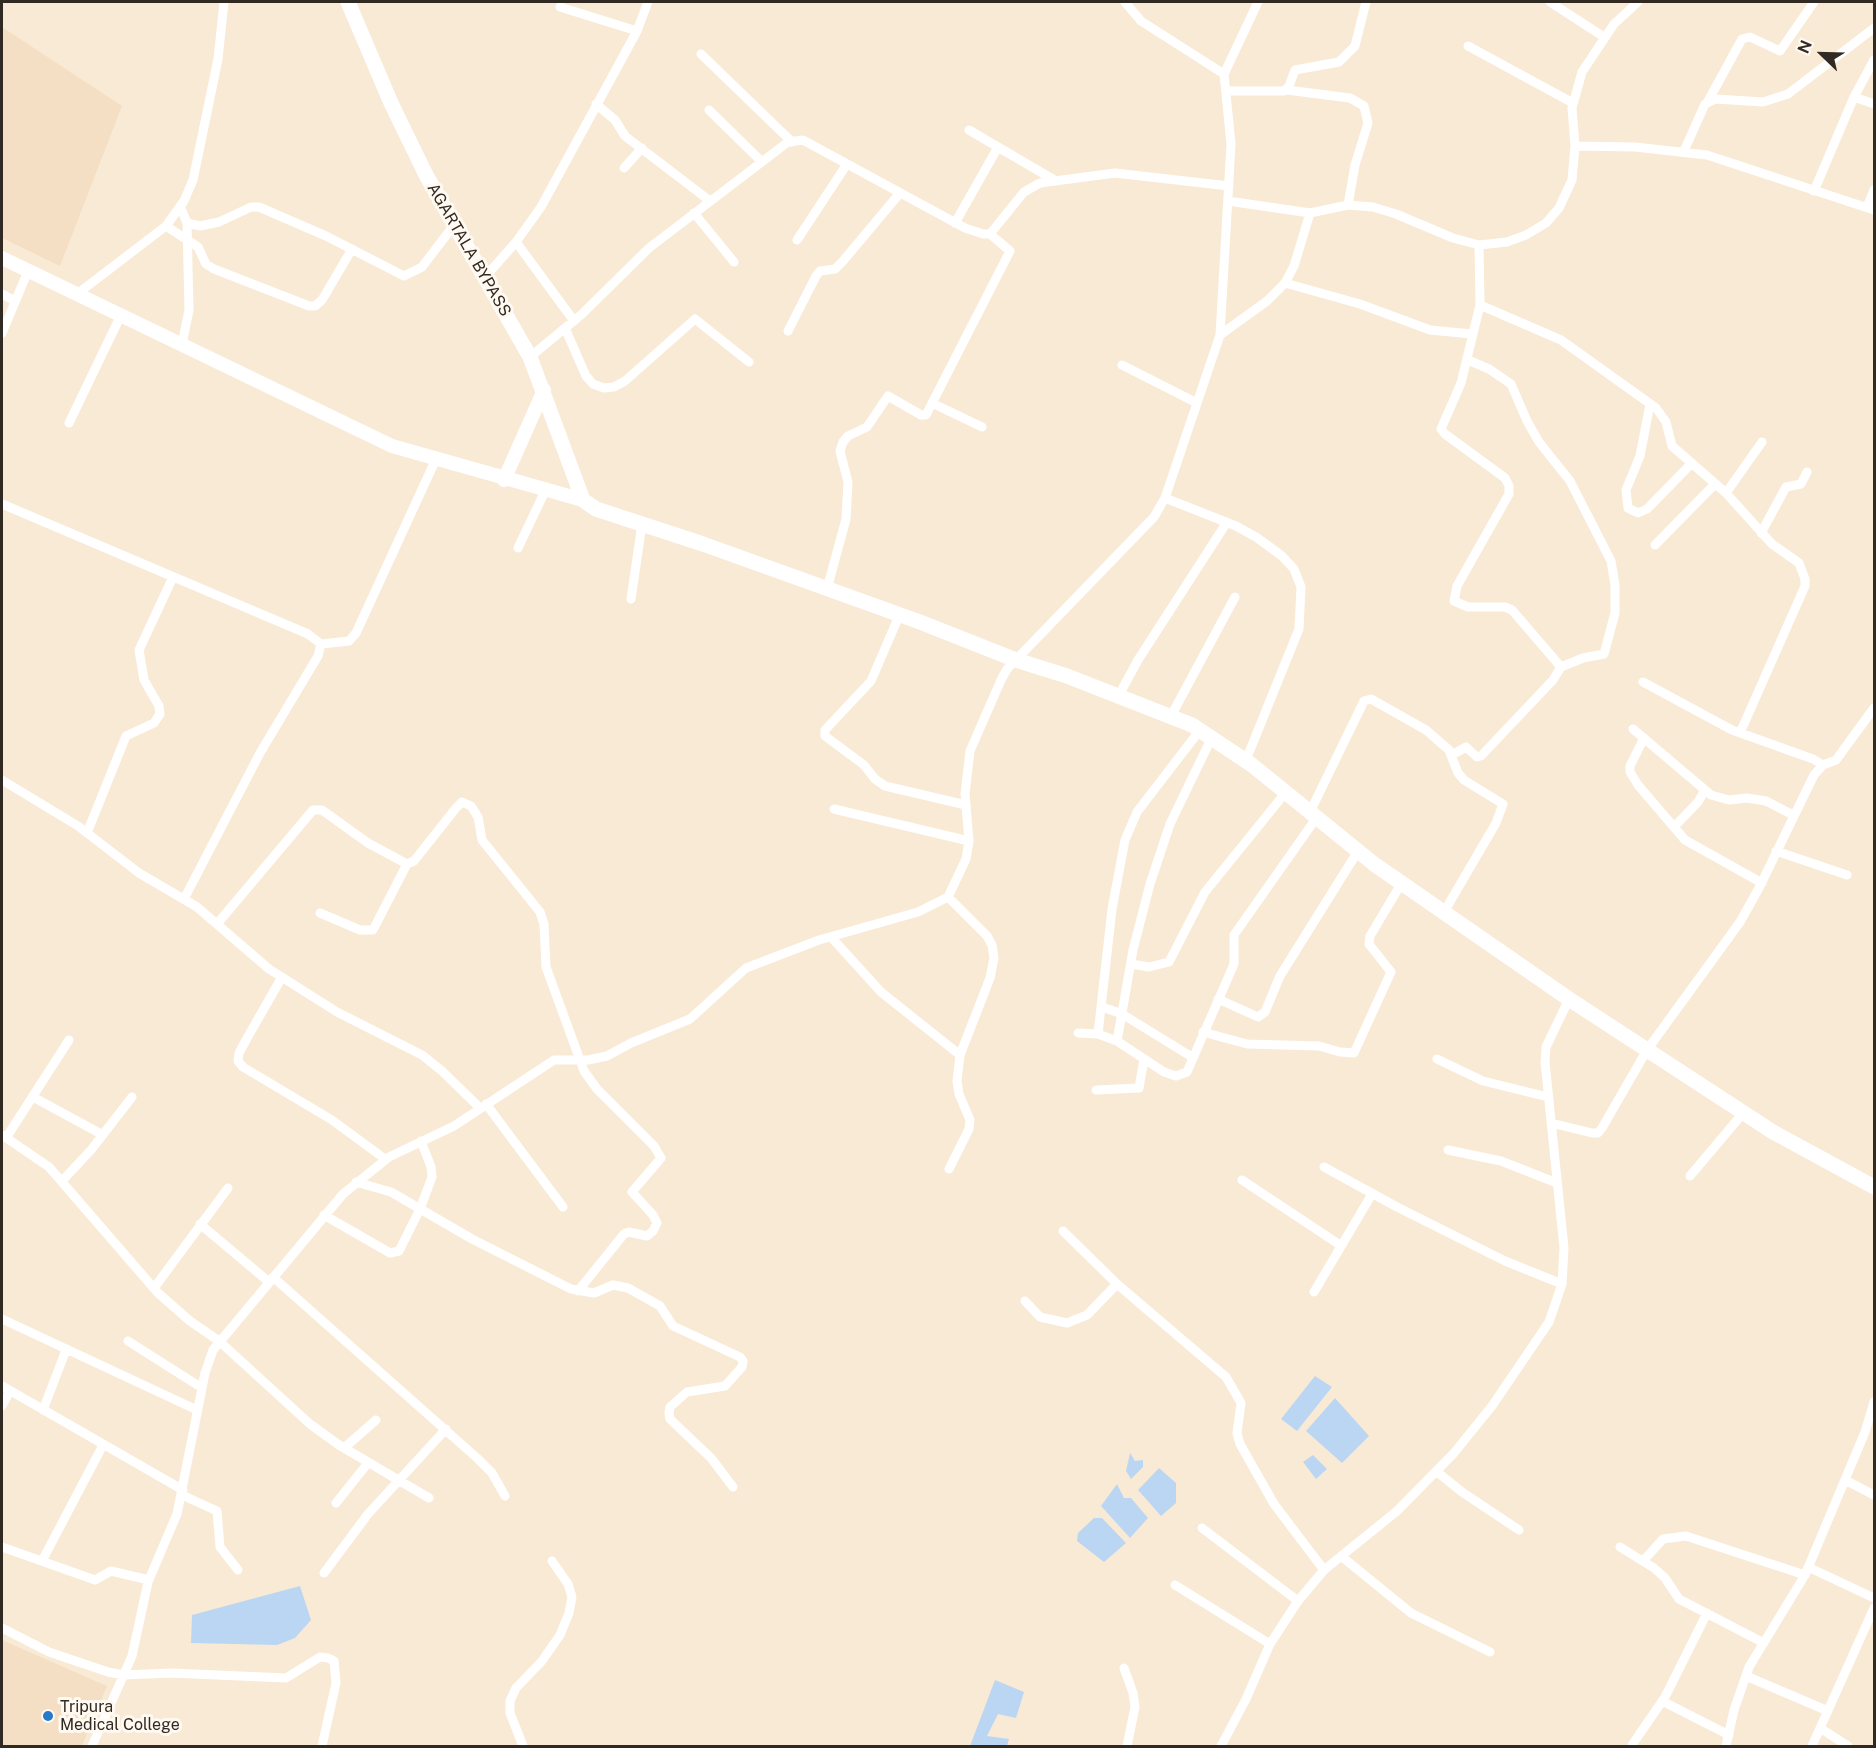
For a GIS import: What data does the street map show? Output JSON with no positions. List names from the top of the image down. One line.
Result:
{"streets":{"highway":["AGARTALA BYPASS"]},"places":["Tripura Medical College"],"north":"top left"}
